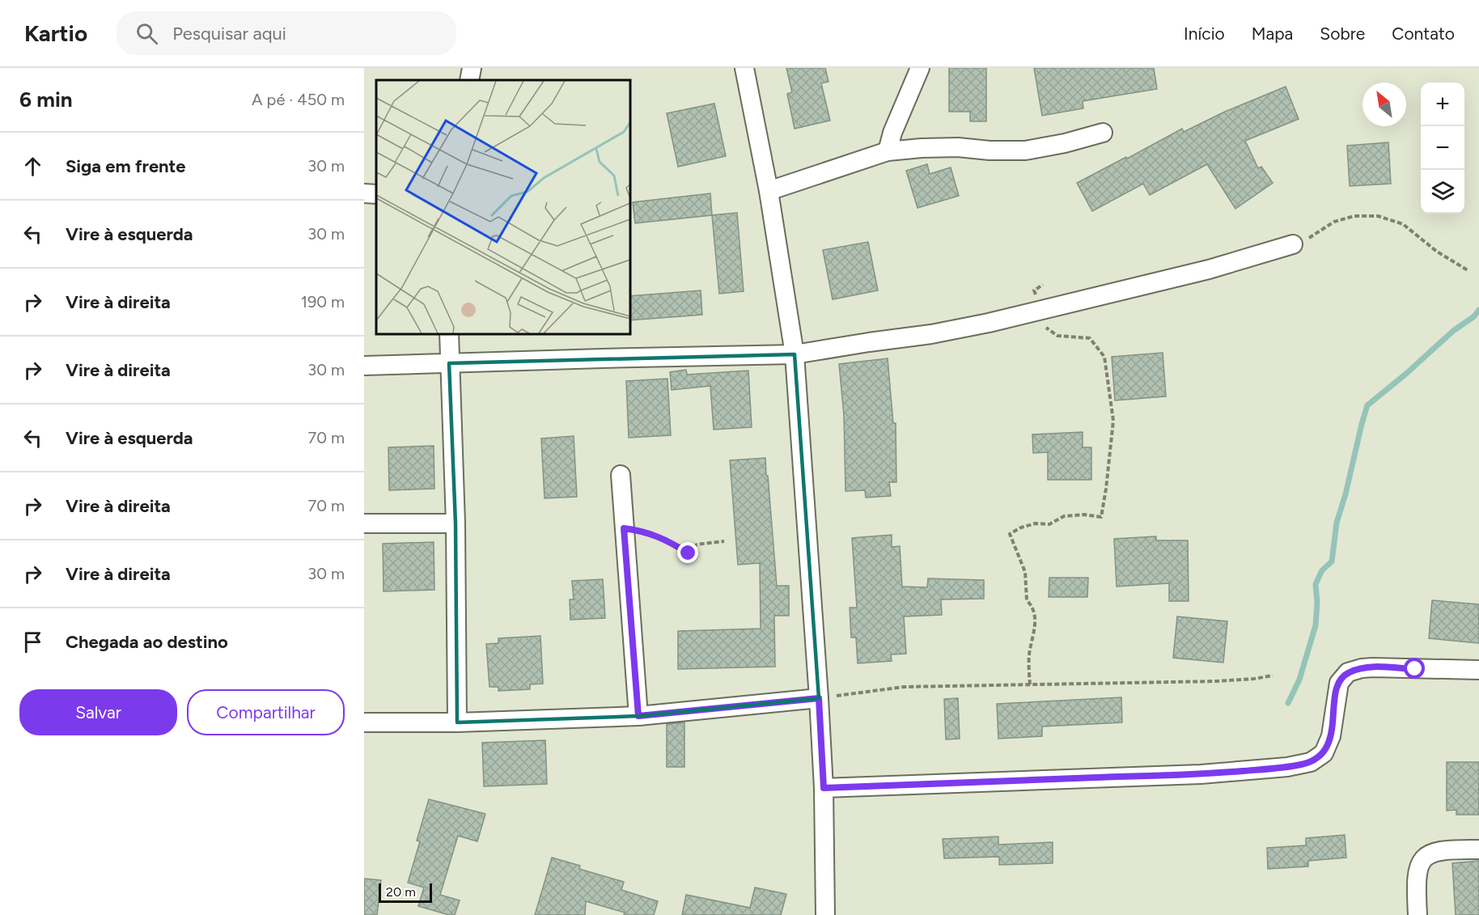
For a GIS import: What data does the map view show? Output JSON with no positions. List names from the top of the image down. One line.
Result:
{"scale_bar":"20 m","north":"top left","page":{"header":"Kartio","search":"Pesquisar aqui","nav":["Início","Mapa","Sobre","Contato"],"heading":["6 min","A pé · 450 m"],"map_buttons":["+","−"],"list":[["Siga em frente","30 m"],["Vire à esquerda","30 m"],["Vire à direita","190 m"],["Vire à direita","30 m"],["Vire à esquerda","70 m"],["Vire à direita","70 m"],["Vire à direita","30 m"],"Chegada ao destino"],"buttons":["Salvar","Compartilhar"],"scale":"20 m"}}
